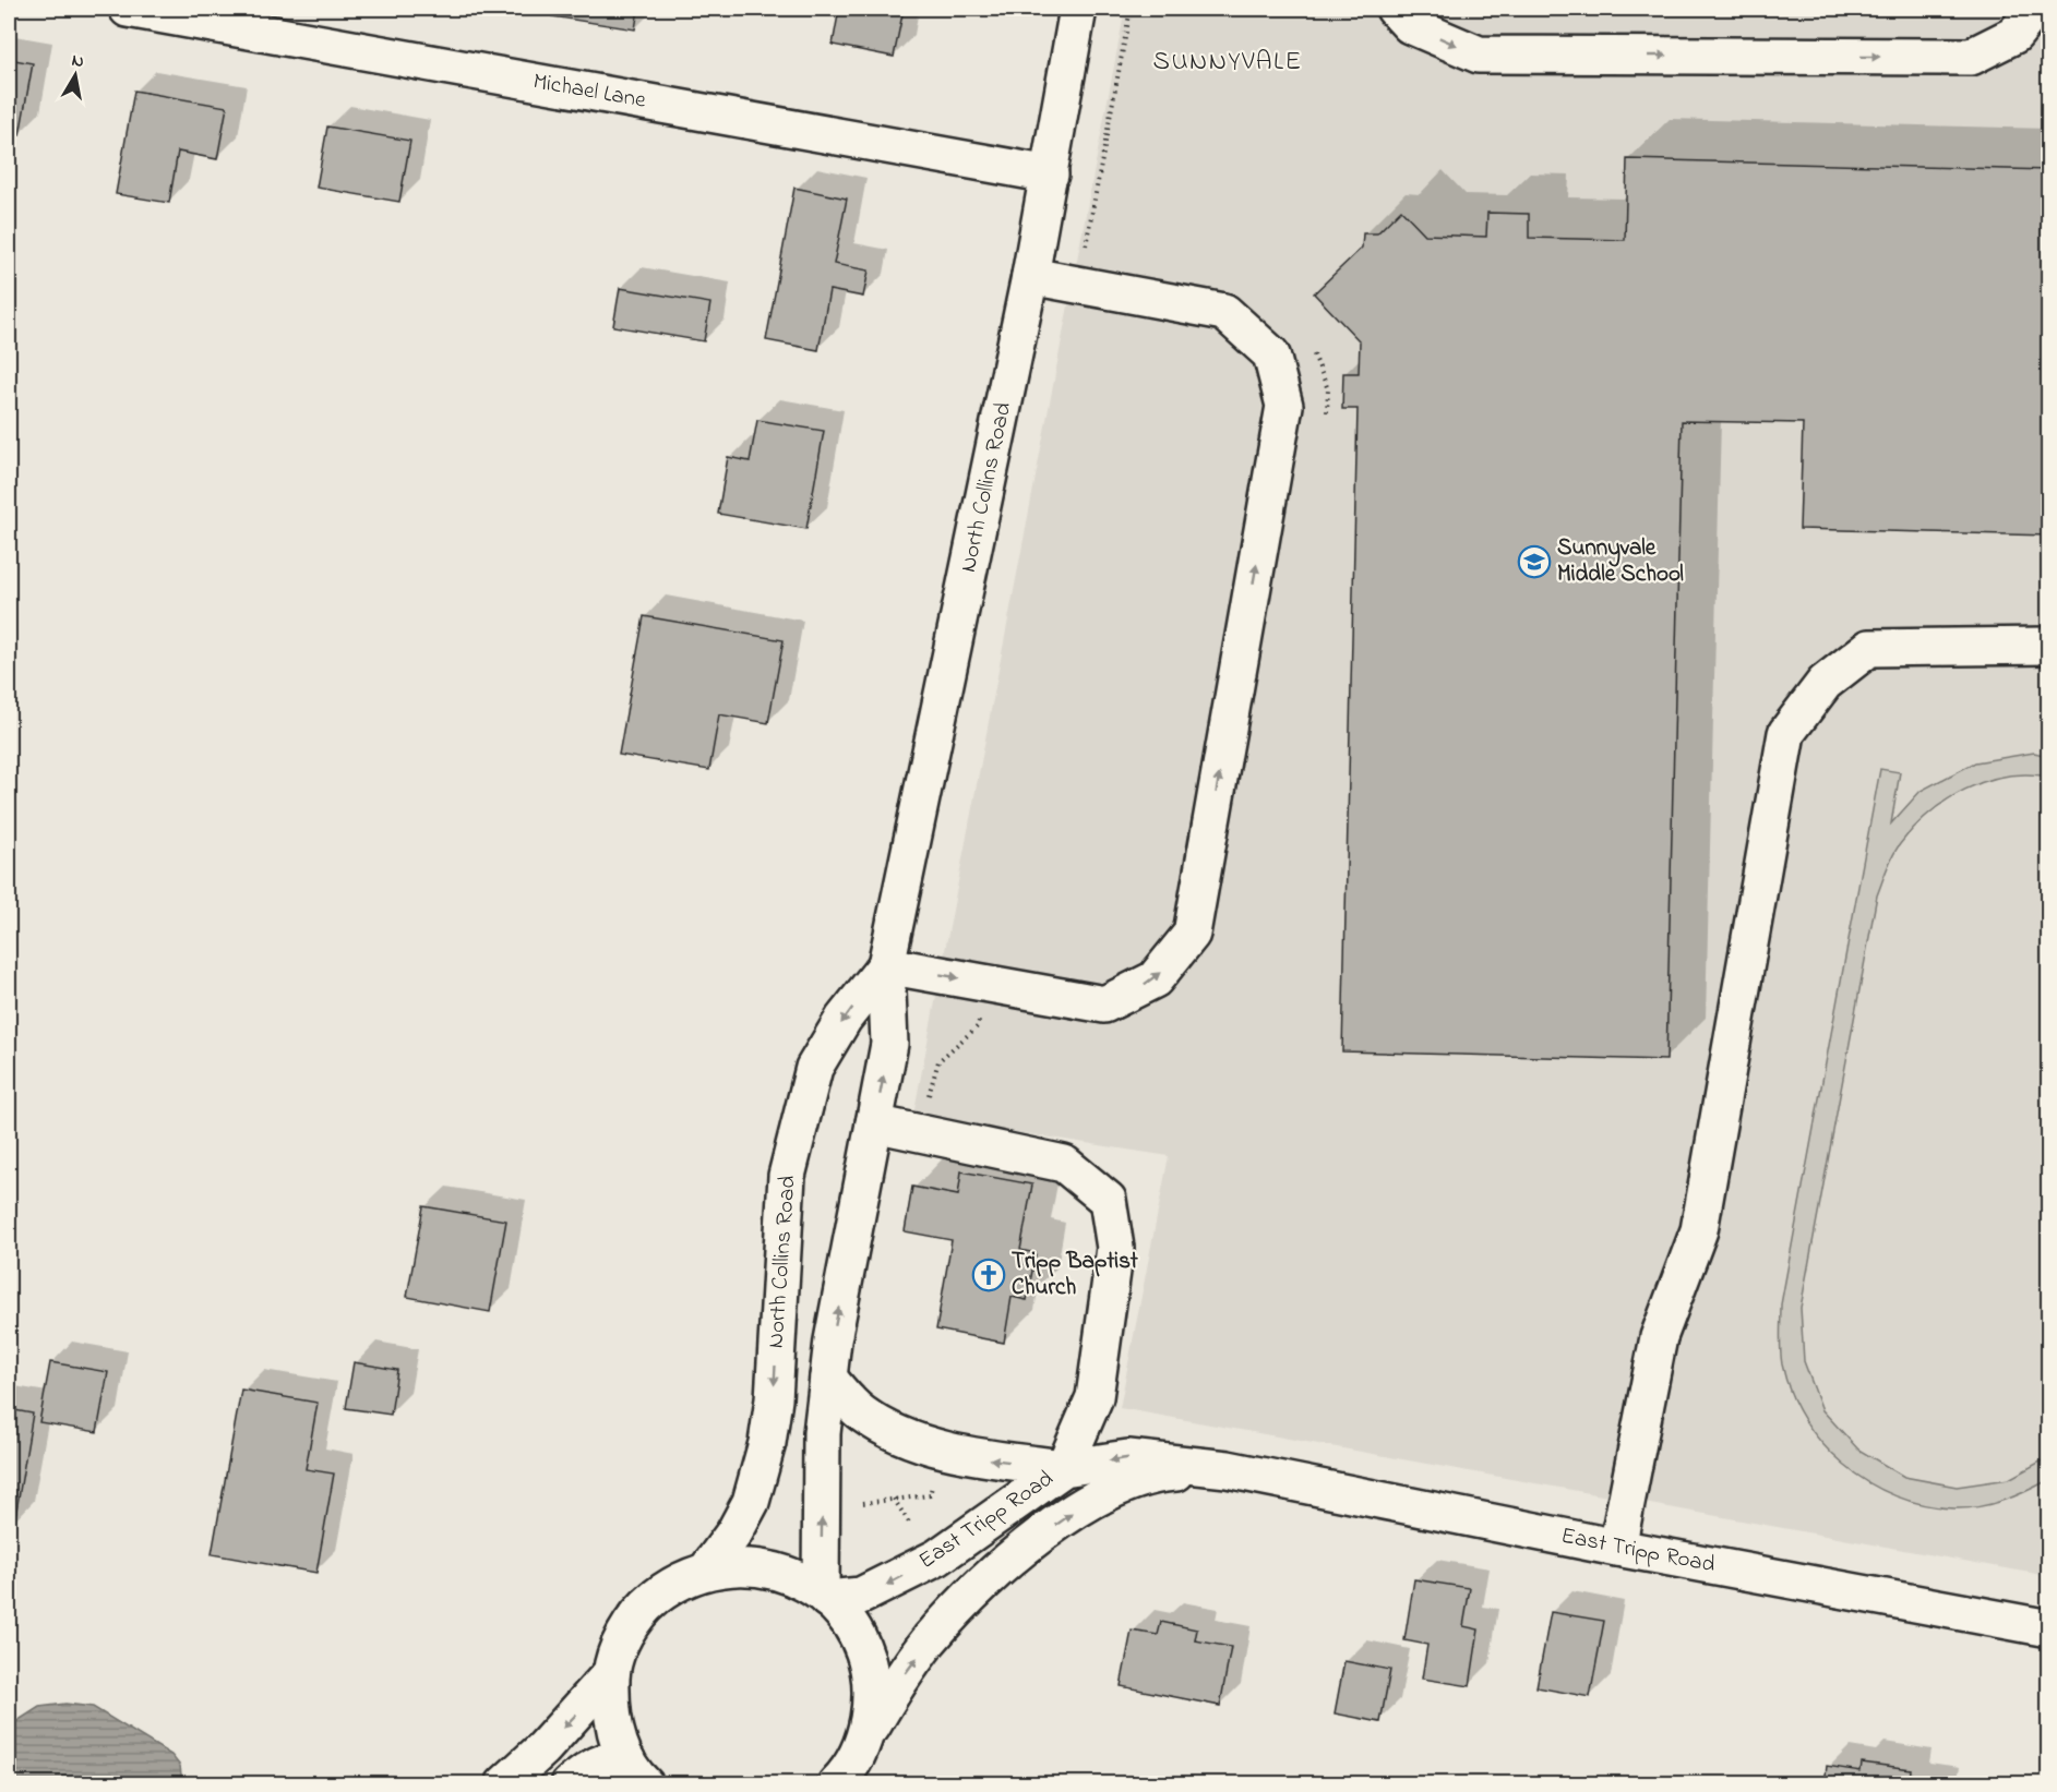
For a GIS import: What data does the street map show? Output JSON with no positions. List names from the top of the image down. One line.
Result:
{"streets":{"street":["Michael Lane","North Collins Road","East Tripp Road"]},"crossings":[["Michael Lane","North Collins Road"],["North Collins Road","East Tripp Road"]],"districts":["SUNNYVALE"],"places":{"school or university":["Sunnyvale Middle School"],"church":["Tripp Baptist Church"]},"north":"top"}
